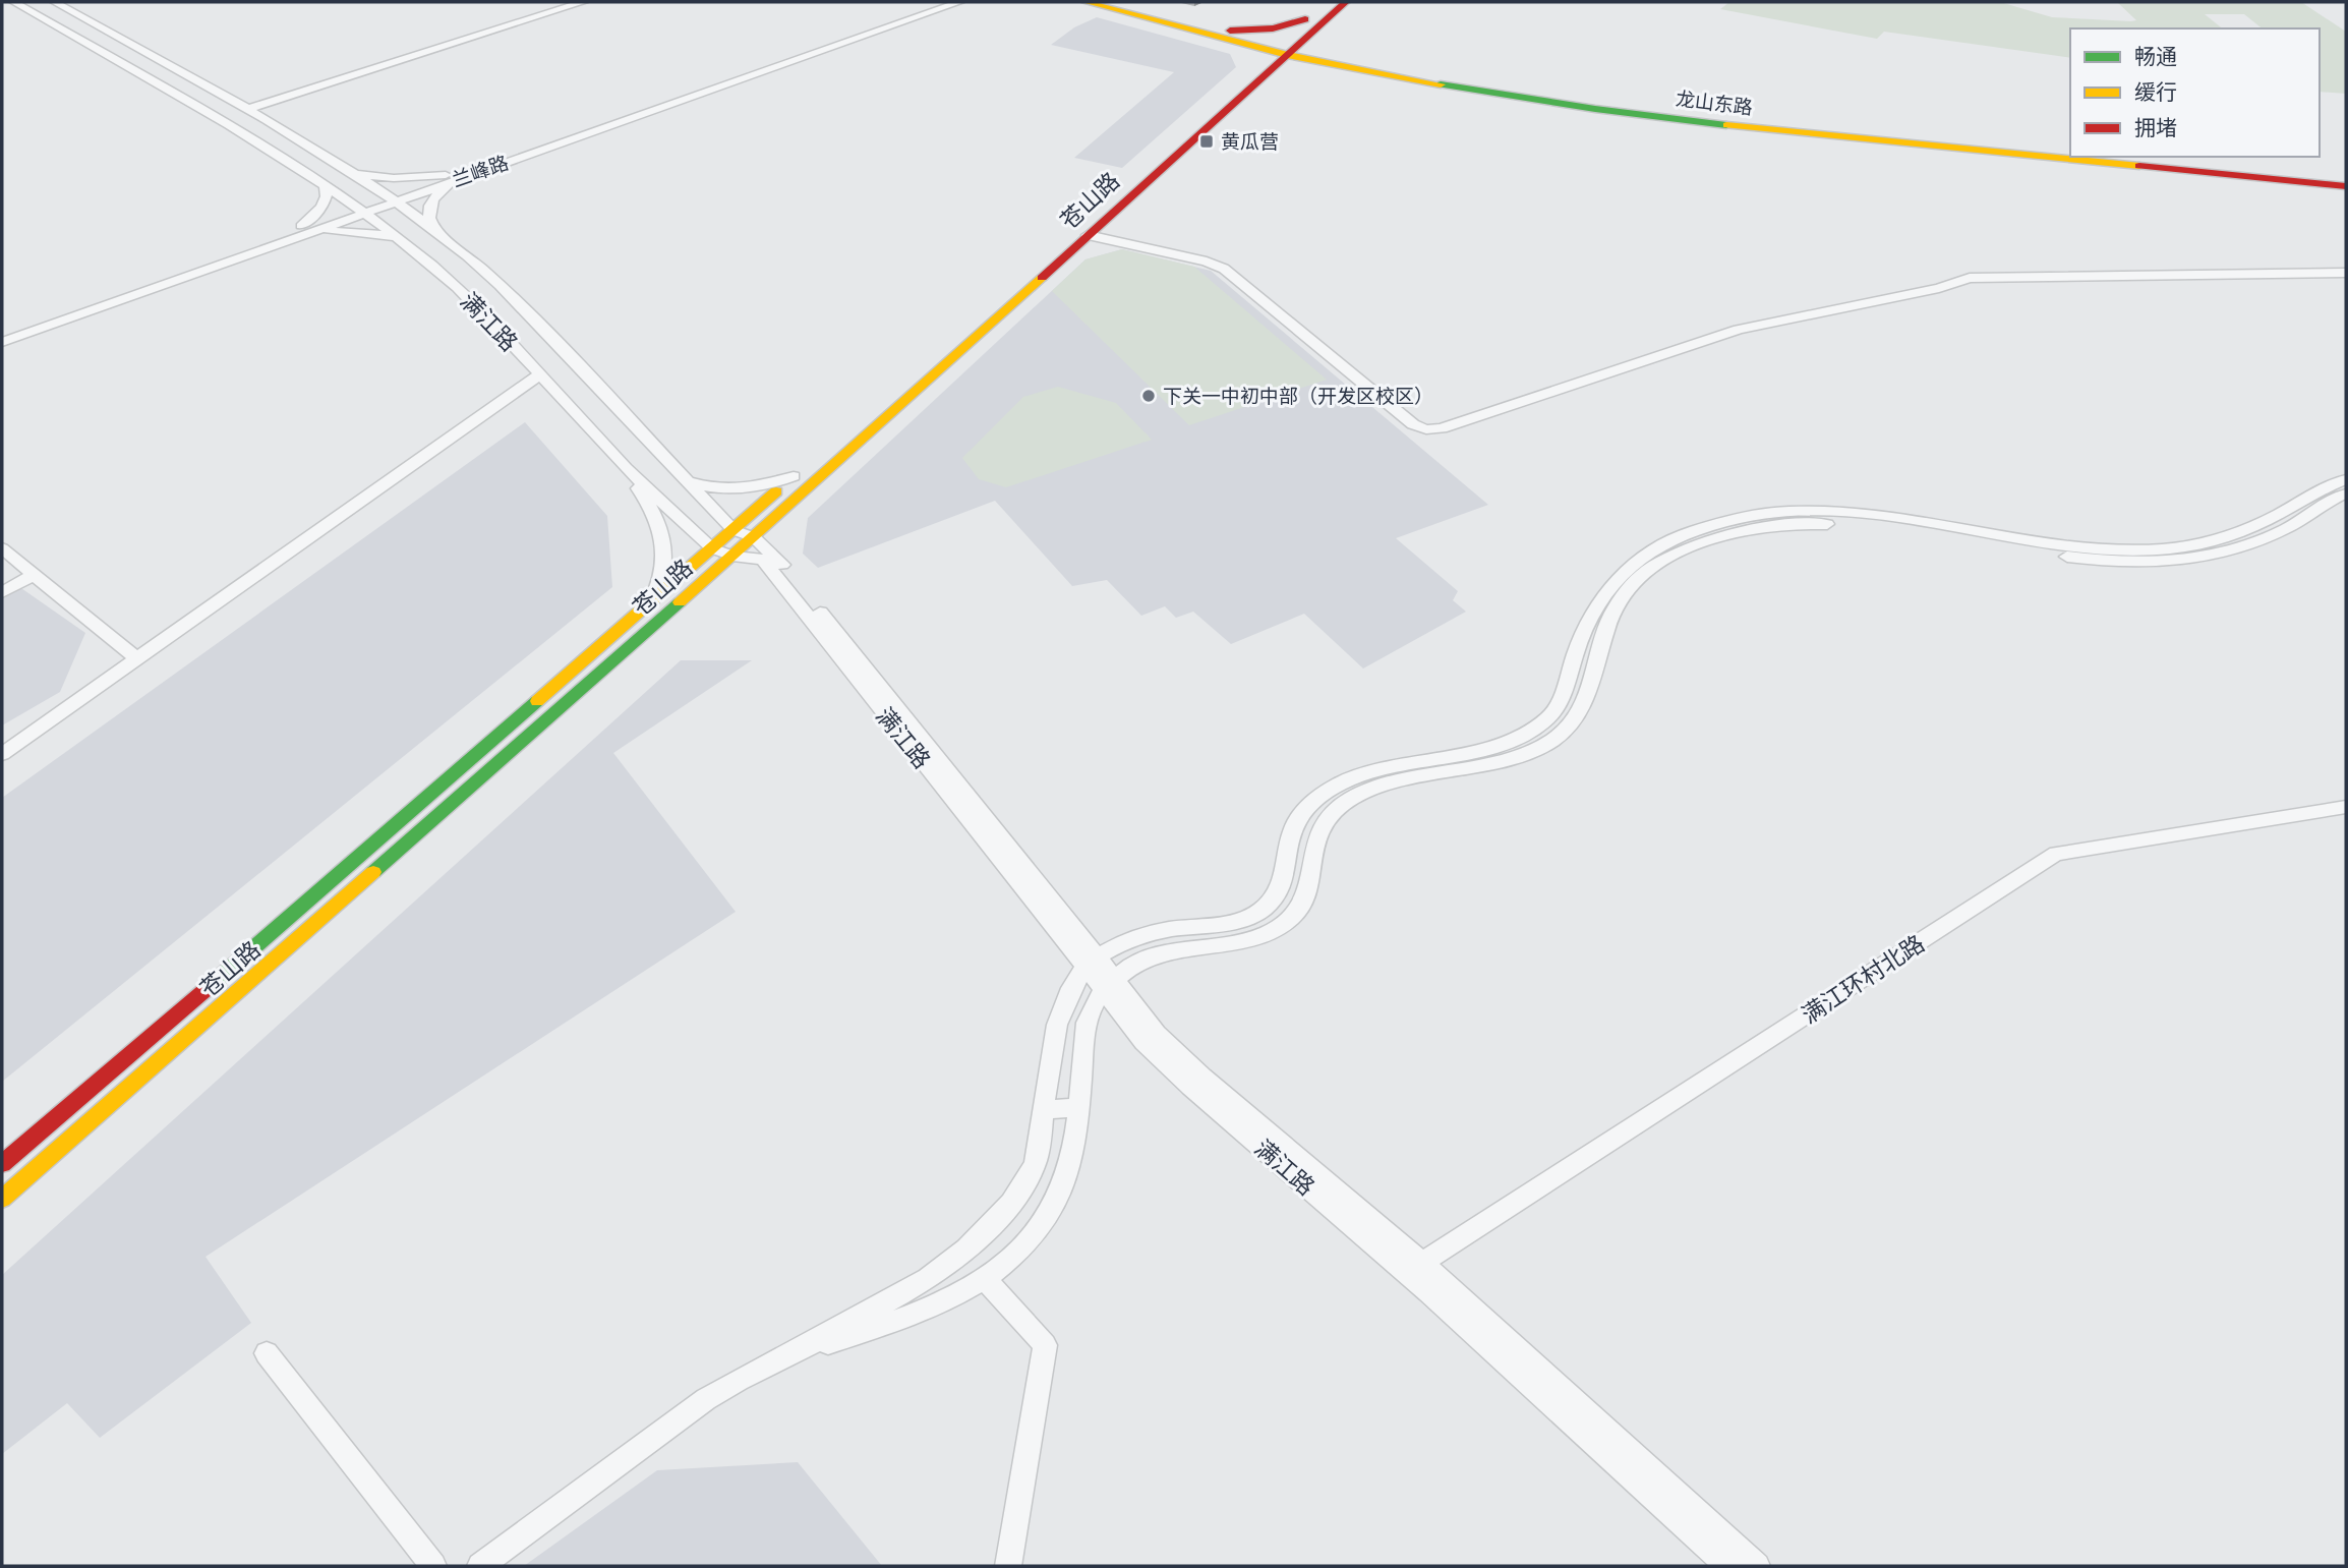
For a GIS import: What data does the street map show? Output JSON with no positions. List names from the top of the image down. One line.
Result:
{"streets":{"main road":["龙山东路","苍山路"],"street":["兰峰路","满江路","满江环村北路"]},"crossings":[["龙山东路","苍山路"],["兰峰路","满江路"],["苍山路","满江路"],["满江路","满江环村北路"]],"places":{"transit":["黄瓜营"],"other":["下关一中初中部（开发区校区）"]},"legend":["畅通","缓行","拥堵"]}
